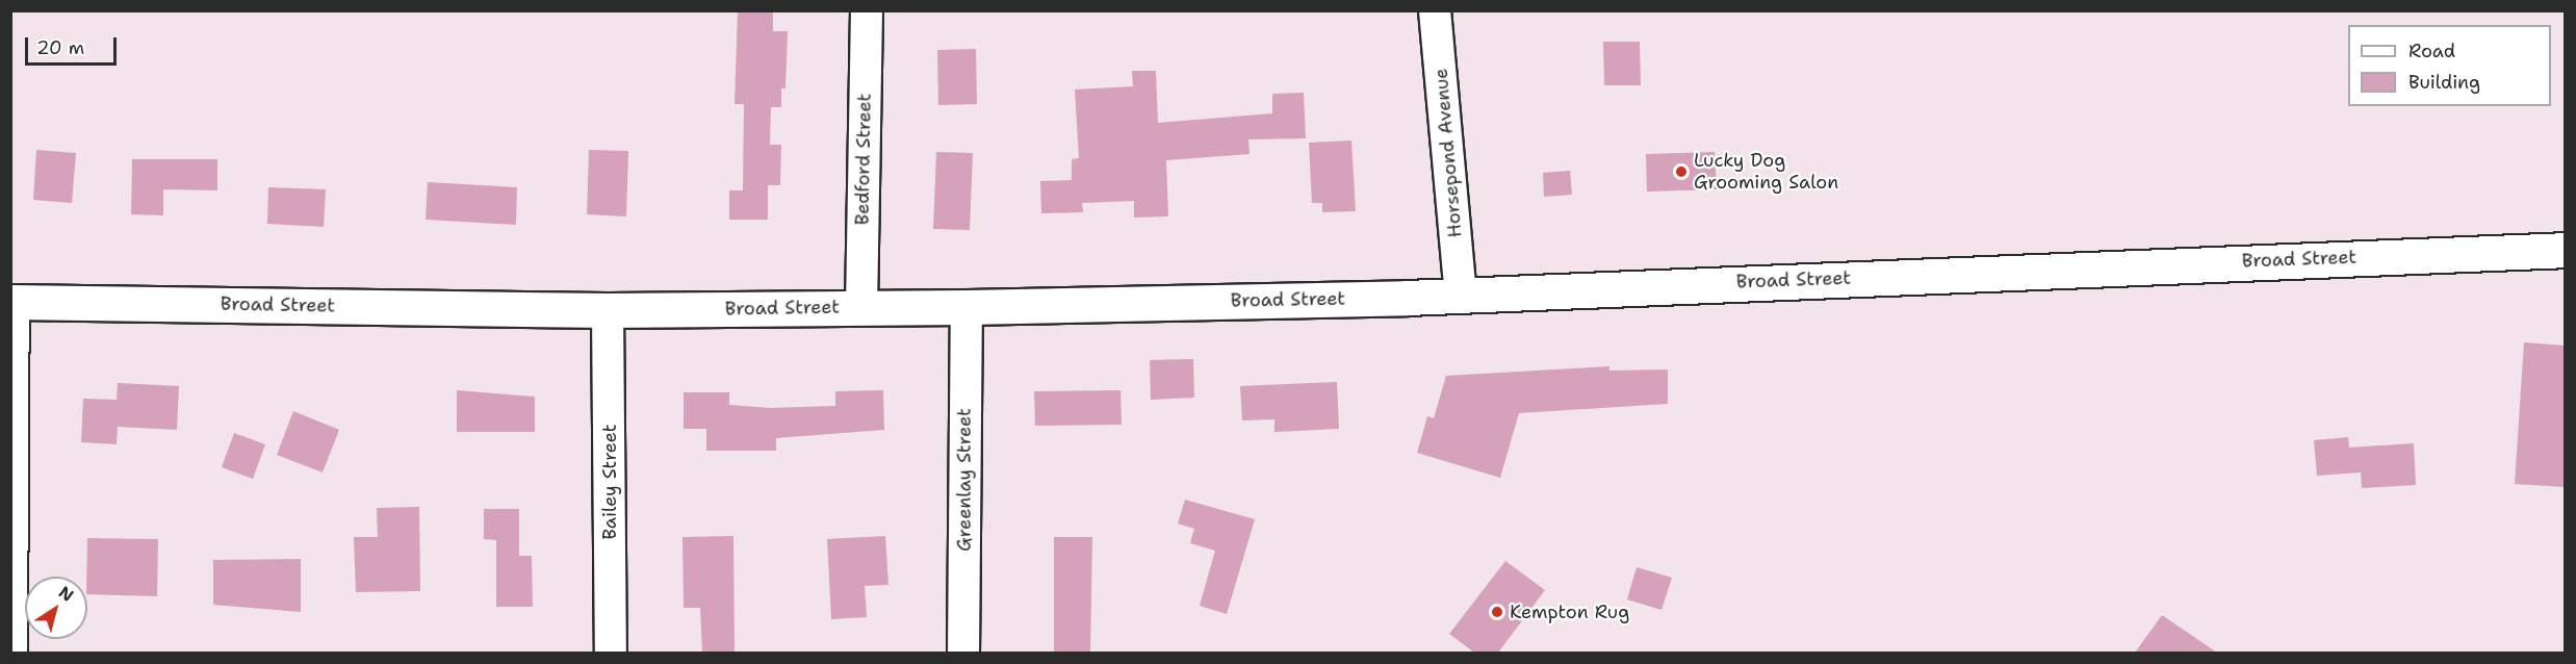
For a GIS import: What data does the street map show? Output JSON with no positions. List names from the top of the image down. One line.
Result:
{"streets":{"main road":["Broad Street"],"street":["Horsepond Avenue","Bedford Street","Greenlay Street","Bailey Street"]},"crossings":[["Horsepond Avenue","Broad Street"],["Bedford Street","Broad Street"],["Broad Street","Greenlay Street"],["Broad Street","Bailey Street"]],"places":["Lucky Dog Grooming Salon","Kempton Rug"],"legend":["Road","Building"],"scale_bar":"20 m","north":"top right"}
